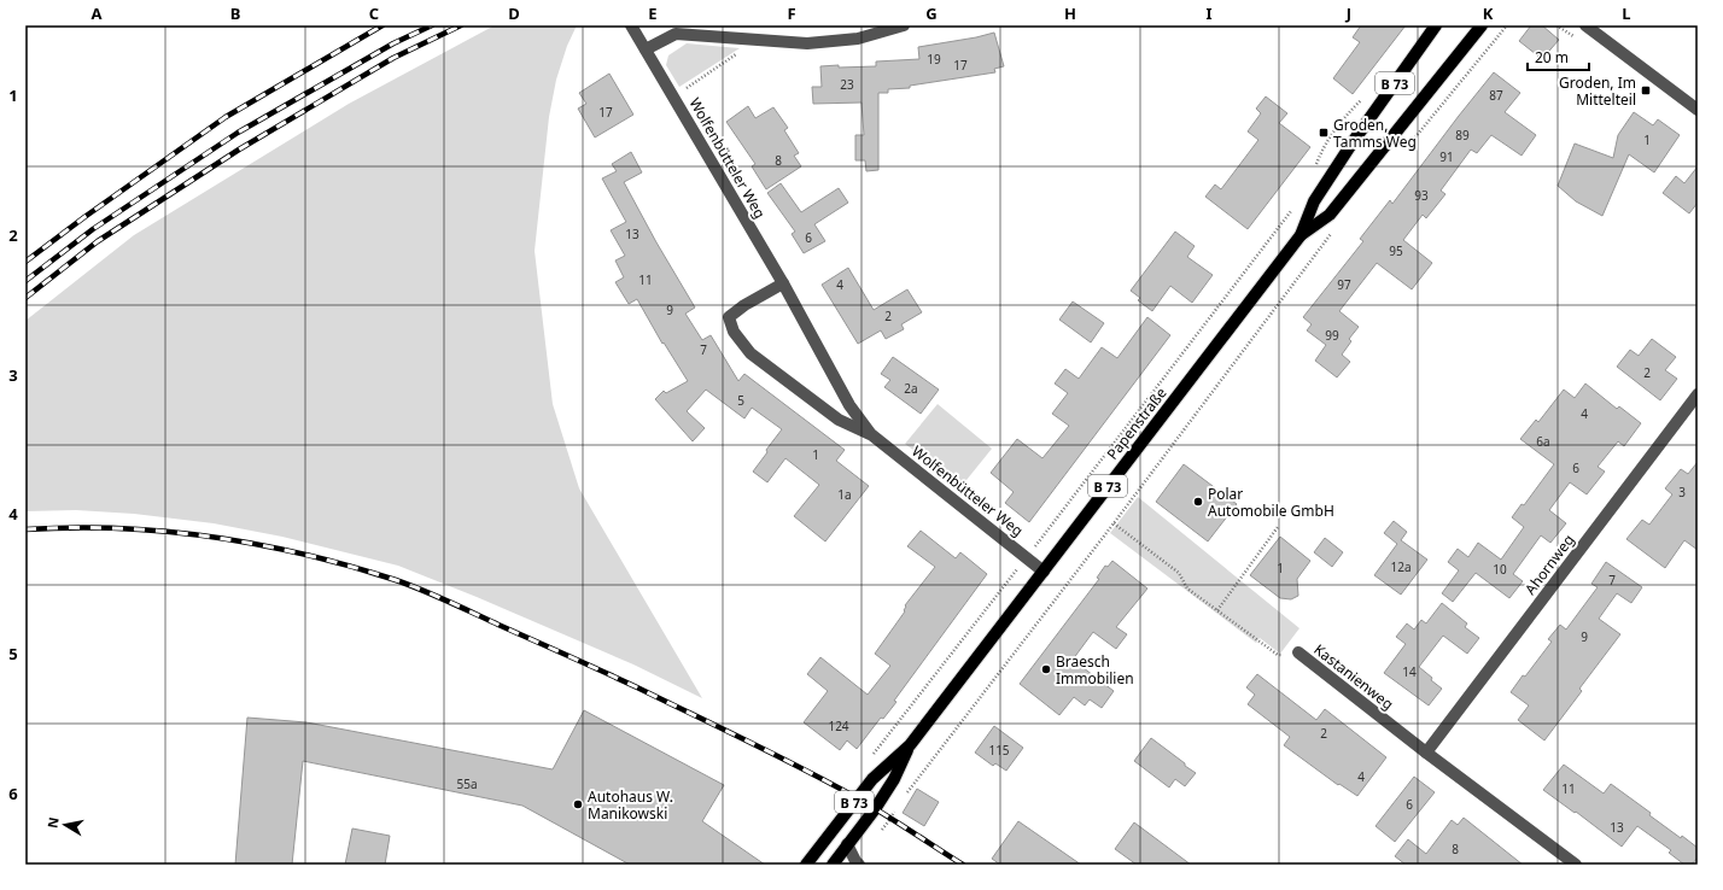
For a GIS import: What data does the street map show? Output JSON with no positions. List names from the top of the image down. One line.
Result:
{"streets":{"main road":["B 73","Papenstraße"],"street":["Wolfenbütteler Weg","Ahornweg","Kastanienweg"]},"crossings":[["Wolfenbütteler Weg","Papenstraße"],["Ahornweg","Kastanienweg"]],"places":{"transit":["Groden, Im Mittelteil","Groden, Tamms Weg"],"other":["Polar Automobile GmbH","Braesch Immobilien","Autohaus W. Manikowski"]},"house_numbers":["19","17","23","87","17","89","1","91","8","93","13","6","95","11","4","97","9","2","99","7","2","2a","5","4","6a","1","6","3","1a","12a","1","10","7","9","14","124","2","115","4","55a","11","6","13","8"],"scale_bar":"20 m","north":"left","grid":{"columns":["A","B","C","D","E","F","G","H","I","J","K","L"],"rows":["1","2","3","4","5","6"]}}
